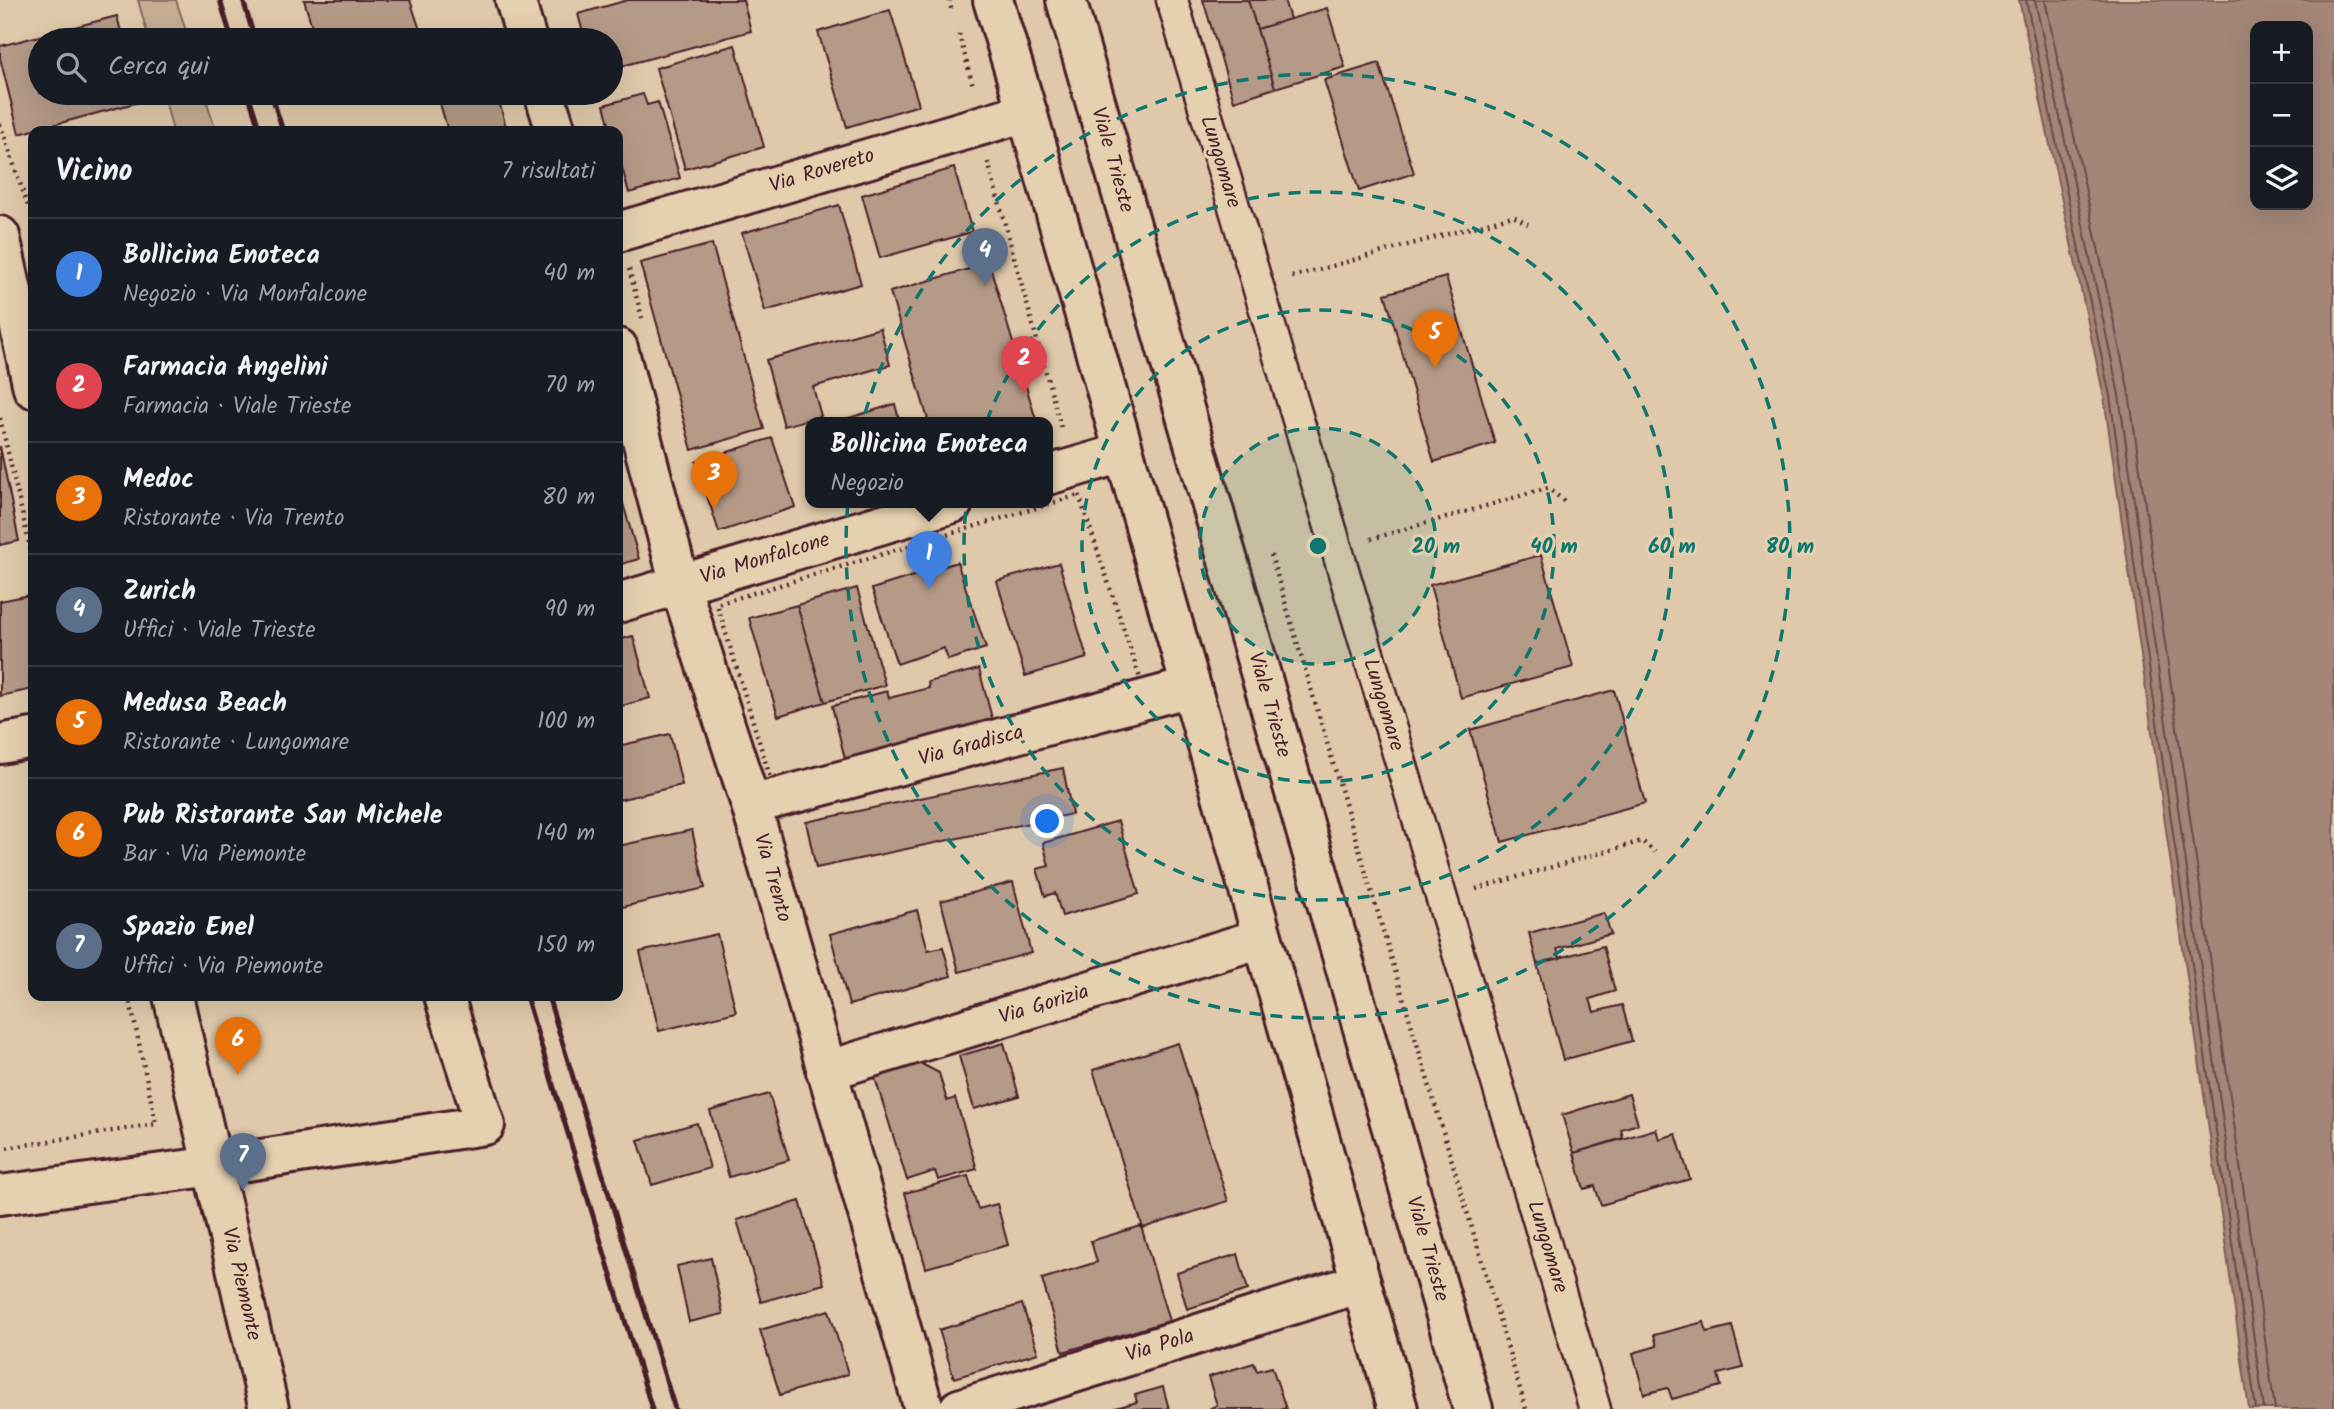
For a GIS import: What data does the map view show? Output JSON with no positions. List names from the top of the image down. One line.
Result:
{"streets":{"street":["Viale Trieste","Lungomare","Via Rovereto","Via Monfalcone","Via Gradisca","Via Trento","Via Gorizia","Via Piemonte","Via Pola"]},"crossings":[["Via Monfalcone","Via Trento"],["Via Gradisca","Via Trento"],["Via Trento","Via Gorizia"]],"page":{"map_buttons":["+","−"],"search":"Cerca qui","heading":["Vicino","7 risultati"],"list":[{"mark":"1","name":"Bollicina Enoteca","note":"Negozio · Via Monfalcone","value":"40 m"},{"mark":"2","name":"Farmacia Angelini","note":"Farmacia · Viale Trieste","value":"70 m"},{"mark":"3","name":"Medoc","note":"Ristorante · Via Trento","value":"80 m"},{"mark":"4","name":"Zurich","note":"Uffici · Viale Trieste","value":"90 m"},{"mark":"5","name":"Medusa Beach","note":"Ristorante · Lungomare","value":"100 m"},{"mark":"6","name":"Pub Ristorante San Michele","note":"Bar · Via Piemonte","value":"140 m"},{"mark":"7","name":"Spazio Enel","note":"Uffici · Via Piemonte","value":"150 m"}],"pins":["4","5","2","3","1","6","7"],"popup":["Bollicina Enoteca","Negozio"]},"rings":["20 m","40 m","60 m","80 m"]}
